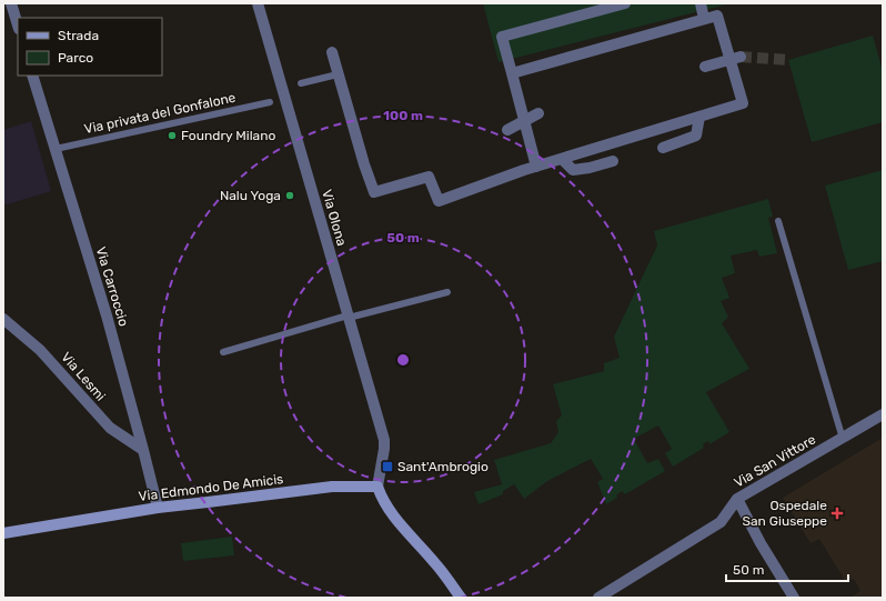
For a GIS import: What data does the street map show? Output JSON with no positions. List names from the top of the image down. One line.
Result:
{"streets":{"street":["Via Olona","Via Carroccio","Via Lesmi","Via San Vittore","Via Edmondo De Amicis"],"lane":["Via privata del Gonfalone"]},"crossings":[["Via privata del Gonfalone","Via Carroccio"],["Via Olona","Via Edmondo De Amicis"],["Via Carroccio","Via Lesmi"],["Via Carroccio","Via Edmondo De Amicis"]],"places":{"other":["Foundry Milano","Nalu Yoga"],"transit":["Sant'Ambrogio"],"health":["Ospedale San Giuseppe"]},"legend":["Strada","Parco"],"scale_bar":"50 m","rings":["100 m","50 m"]}
